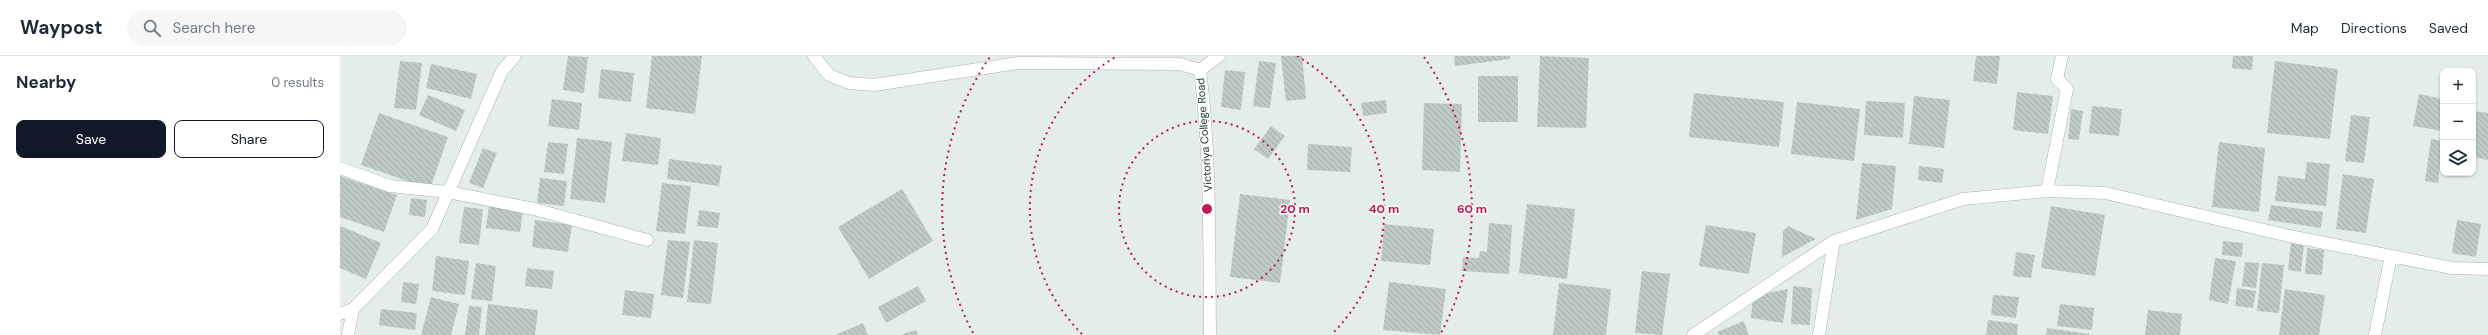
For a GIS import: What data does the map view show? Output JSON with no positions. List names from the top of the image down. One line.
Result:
{"streets":{"street":["Victoriya College Road"]},"page":{"header":"Waypost","search":"Search here","nav":["Map","Directions","Saved"],"heading":["Nearby","0 results"],"map_buttons":["+","−"],"buttons":["Save","Share"]},"rings":["20 m","40 m","60 m"]}
